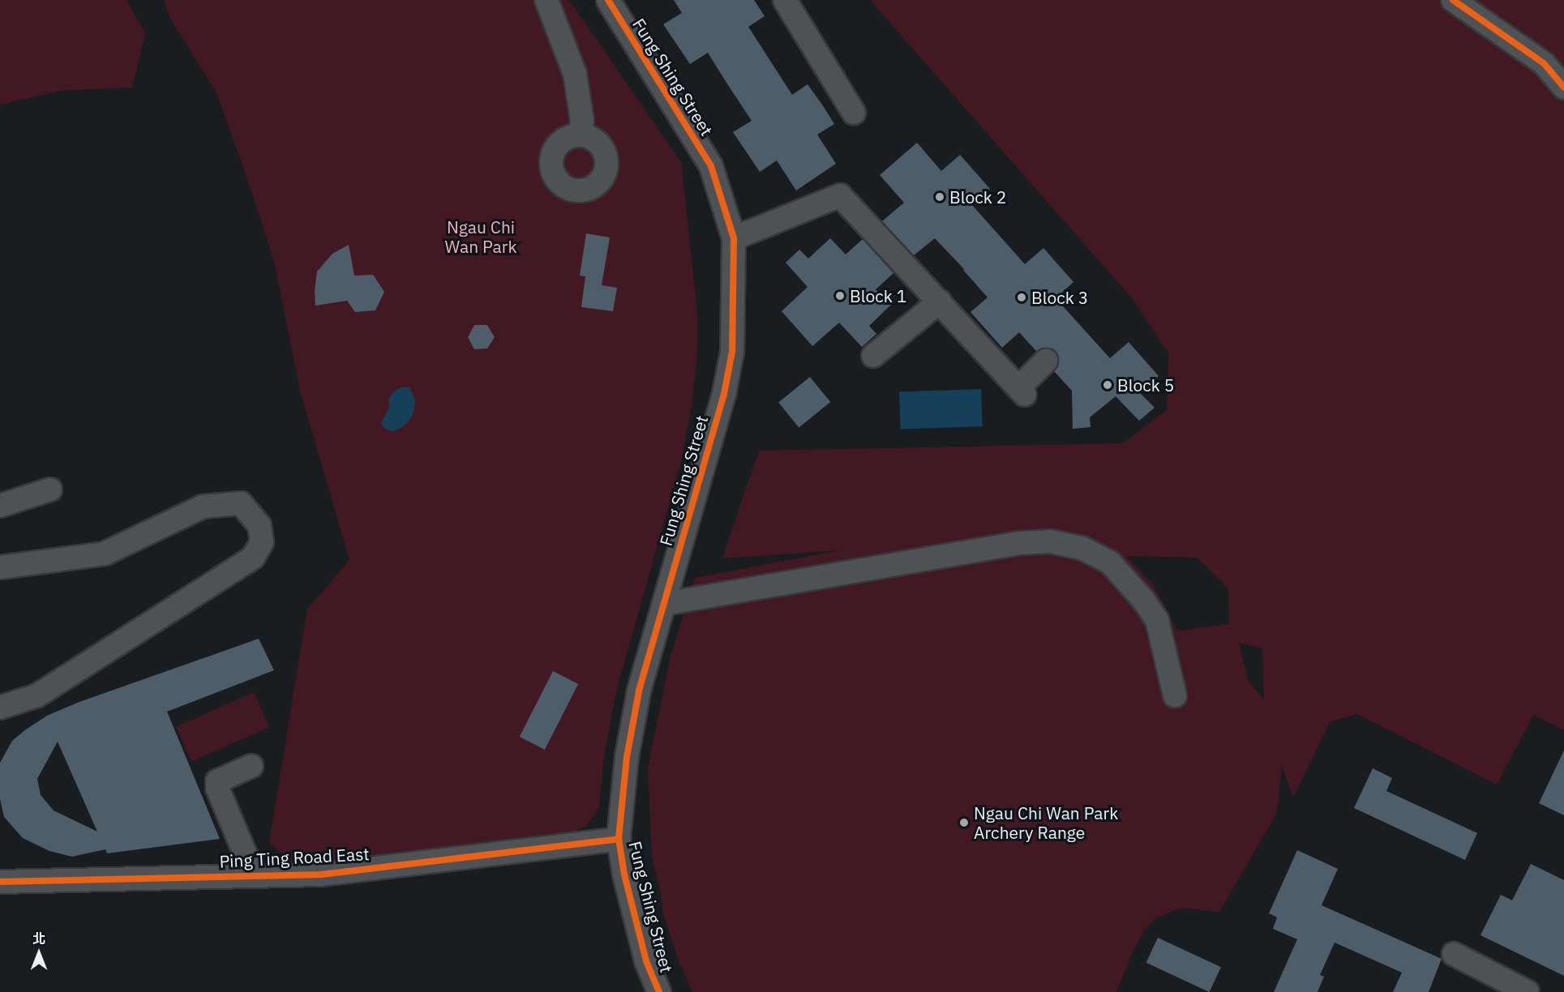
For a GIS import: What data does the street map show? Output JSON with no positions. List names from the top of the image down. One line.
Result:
{"streets":{"street":["Fung Shing Street","Ping Ting Road East"]},"crossings":[["Fung Shing Street","Ping Ting Road East"]],"parks":["Ngau Chi Wan Park"],"places":["Block 2","Block 1","Block 3","Block 5","Ngau Chi Wan Park Archery Range"],"north":"top"}
